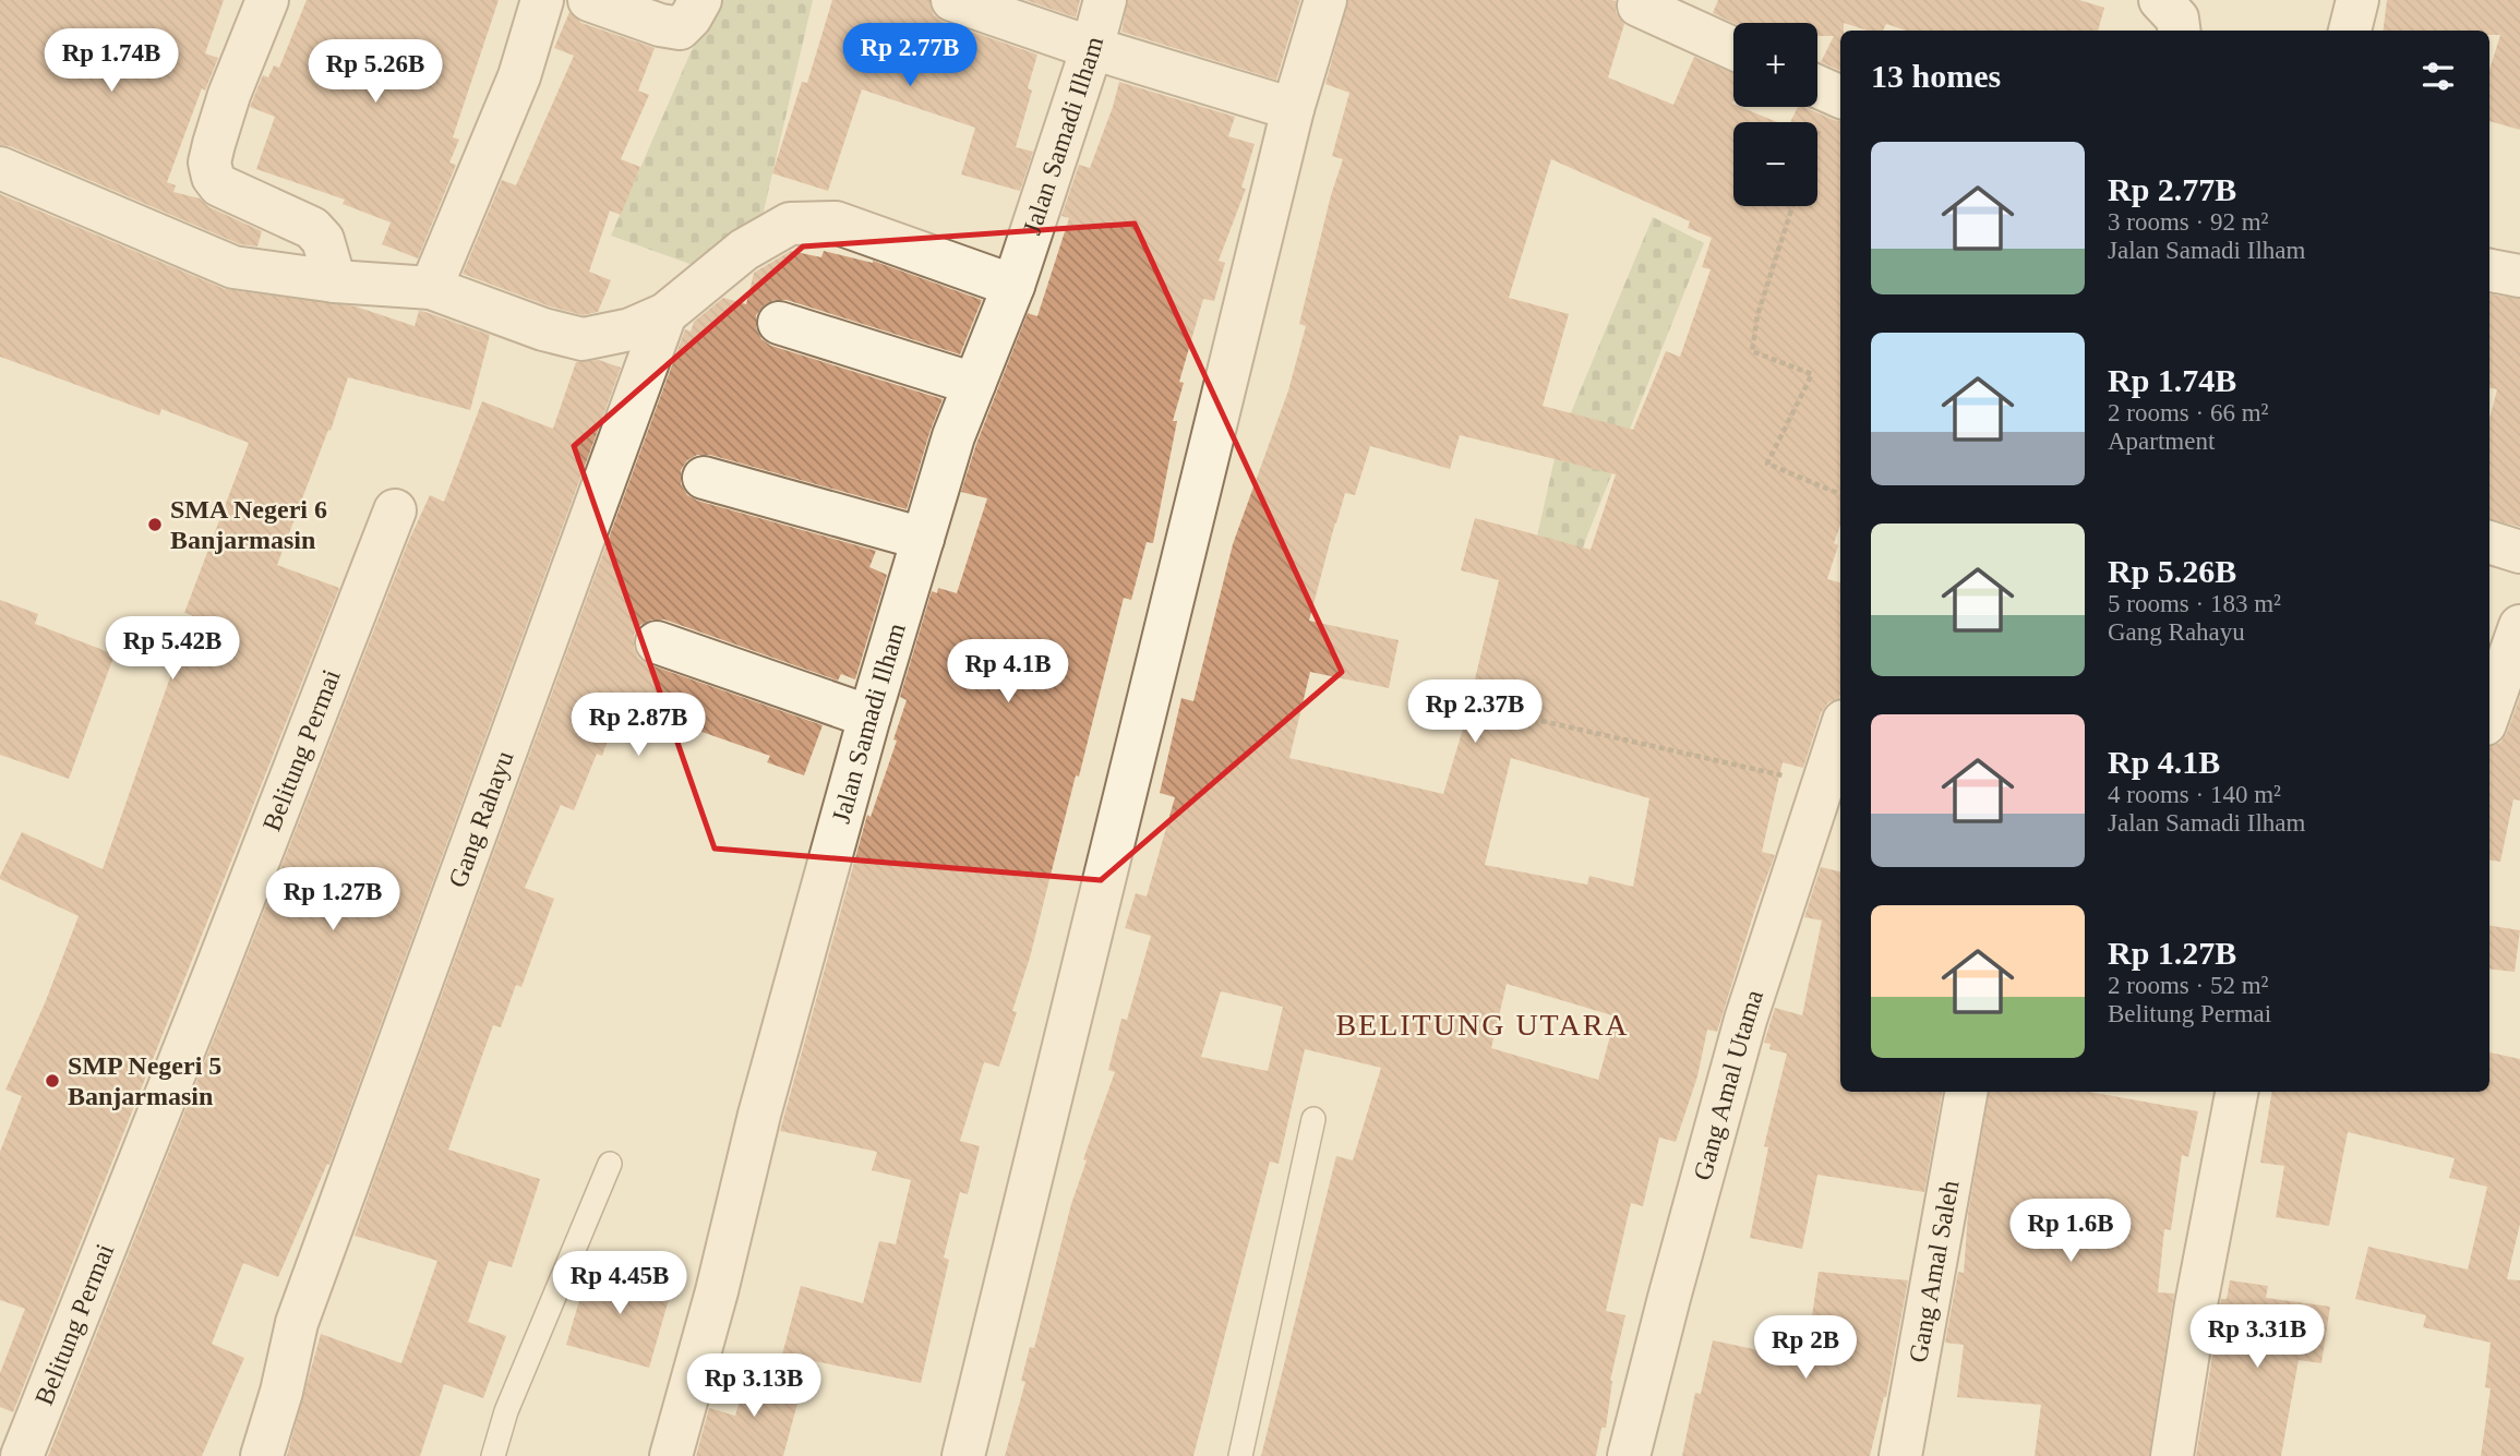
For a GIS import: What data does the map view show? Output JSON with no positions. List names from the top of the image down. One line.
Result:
{"streets":{"street":["Jalan Samadi Ilham","Belitung Permai","Gang Rahayu","Gang Amal Utama","Gang Amal Saleh"]},"districts":["BELITUNG UTARA"],"places":["SMA Negeri 6 Banjarmasin","SMP Negeri 5 Banjarmasin"],"page":{"map_buttons":["+","−"],"price":["Rp 2.77B","Rp 1.74B","Rp 5.26B","Rp 5.42B","Rp 4.1B","Rp 2.37B","Rp 2.87B","Rp 1.27B","Rp 1.6B","Rp 4.45B","Rp 3.31B","Rp 2B","Rp 3.13B"],"heading":"13 homes","list":[{"name":"Rp 2.77B","note":"3 rooms · 92 m² · Jalan Samadi Ilham"},{"name":"Rp 1.74B","note":"2 rooms · 66 m² · Apartment"},{"name":"Rp 5.26B","note":"5 rooms · 183 m² · Gang Rahayu"},{"name":"Rp 4.1B","note":"4 rooms · 140 m² · Jalan Samadi Ilham"},{"name":"Rp 1.27B","note":"2 rooms · 52 m² · Belitung Permai"}]}}
